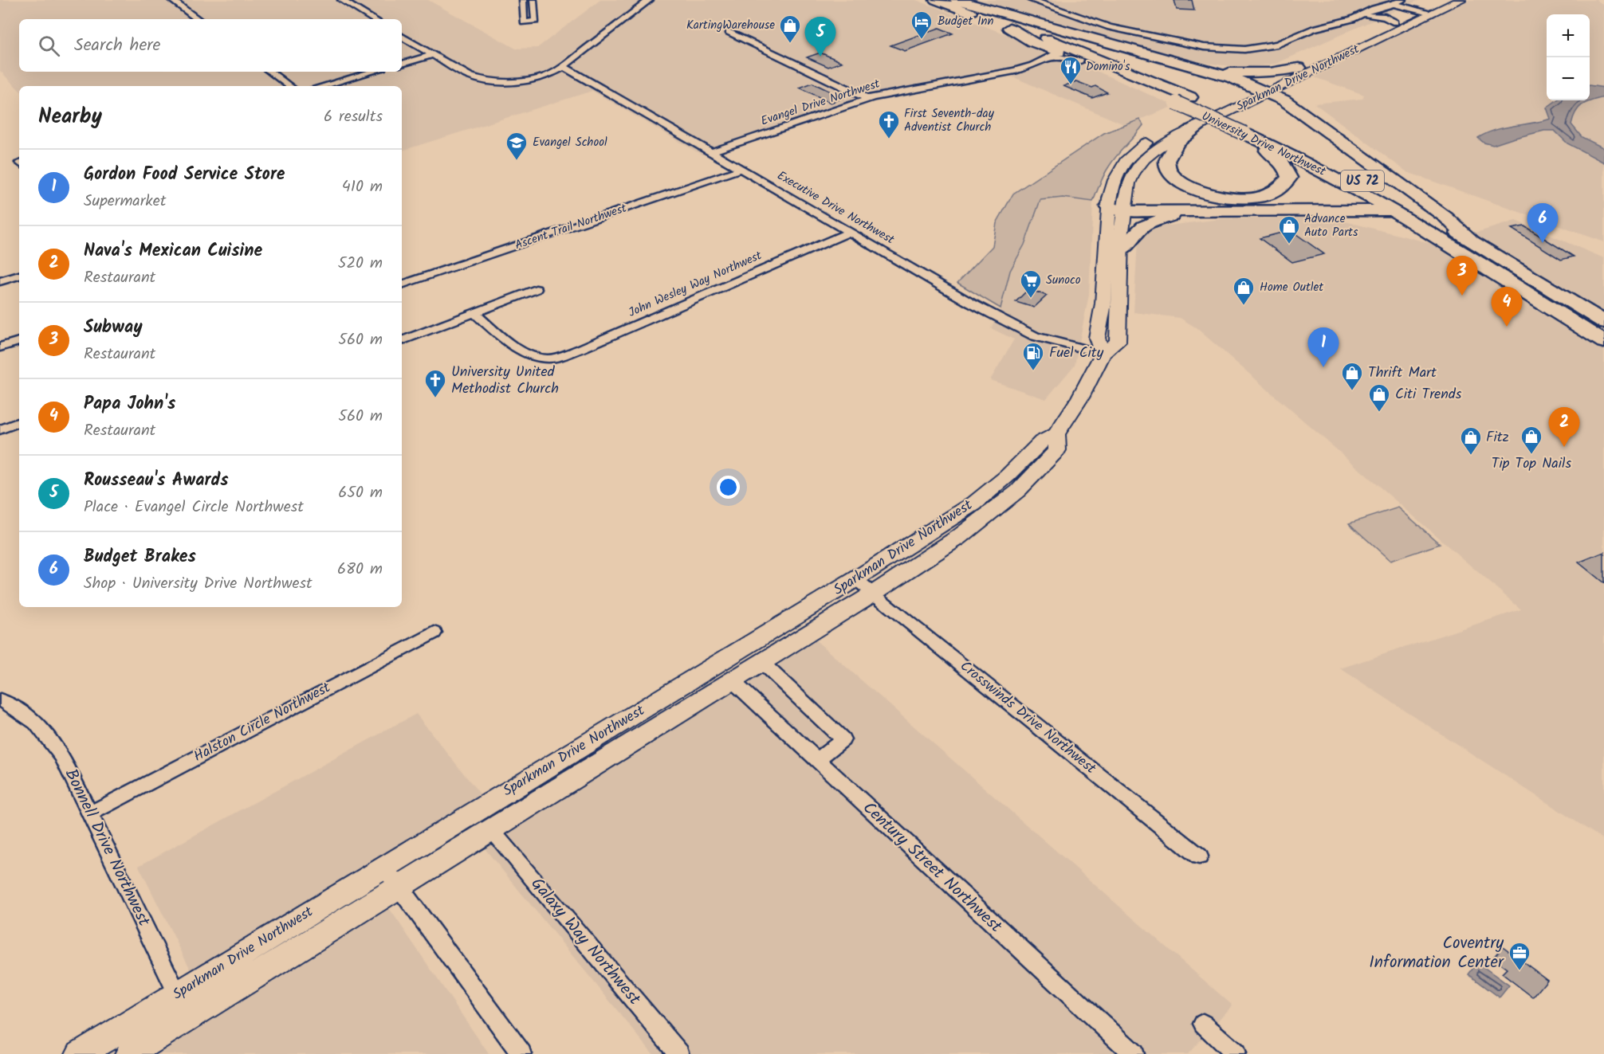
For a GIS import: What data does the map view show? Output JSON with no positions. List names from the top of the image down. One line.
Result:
{"streets":{"highway":["University Drive Northwest","US 72"],"main road":["Sparkman Drive Northwest"],"street":["Evangel Drive Northwest","Executive Drive Northwest","Ascent Trail Northwest","John Wesley Way Northwest","Crosswinds Drive Northwest","Halston Circle Northwest","Bonnell Drive Northwest","Century Street Northwest","Galaxy Way Northwest"]},"crossings":[["Sparkman Drive Northwest","Executive Drive Northwest"],["Sparkman Drive Northwest","Crosswinds Drive Northwest"],["Sparkman Drive Northwest","Bonnell Drive Northwest"],["Sparkman Drive Northwest","Century Street Northwest"],["Sparkman Drive Northwest","Galaxy Way Northwest"],["Evangel Drive Northwest","University Drive Northwest"],["Evangel Drive Northwest","US 72"],["Evangel Drive Northwest","Executive Drive Northwest"],["University Drive Northwest","US 72"],["Executive Drive Northwest","Ascent Trail Northwest"],["Executive Drive Northwest","John Wesley Way Northwest"],["Halston Circle Northwest","Bonnell Drive Northwest"]],"places":{"hotel":["Budget Inn"],"shop":["KartingWarehouse","Advance Auto Parts","Home Outlet","Thrift Mart","Citi Trends","Tip Top Nails","Fitz"],"restaurant":["Domino's"],"church":["First Seventh-day Adventist Church","University United Methodist Church"],"school or university":["Evangel School"],"supermarket":["Sunoco"],"fuel station":["Fuel City"],"office":["Coventry Information Center"]},"page":{"map_buttons":["+","−"],"pins":["5","6","3","4","1","2"],"search":"Search here","heading":["Nearby","6 results"],"list":[{"mark":"1","name":"Gordon Food Service Store","note":"Supermarket","value":"410 m"},{"mark":"2","name":"Nava's Mexican Cuisine","note":"Restaurant","value":"520 m"},{"mark":"3","name":"Subway","note":"Restaurant","value":"560 m"},{"mark":"4","name":"Papa John's","note":"Restaurant","value":"560 m"},{"mark":"5","name":"Rousseau's Awards","note":"Place · Evangel Circle Northwest","value":"650 m"},{"mark":"6","name":"Budget Brakes","note":"Shop · University Drive Northwest","value":"680 m"}]}}
